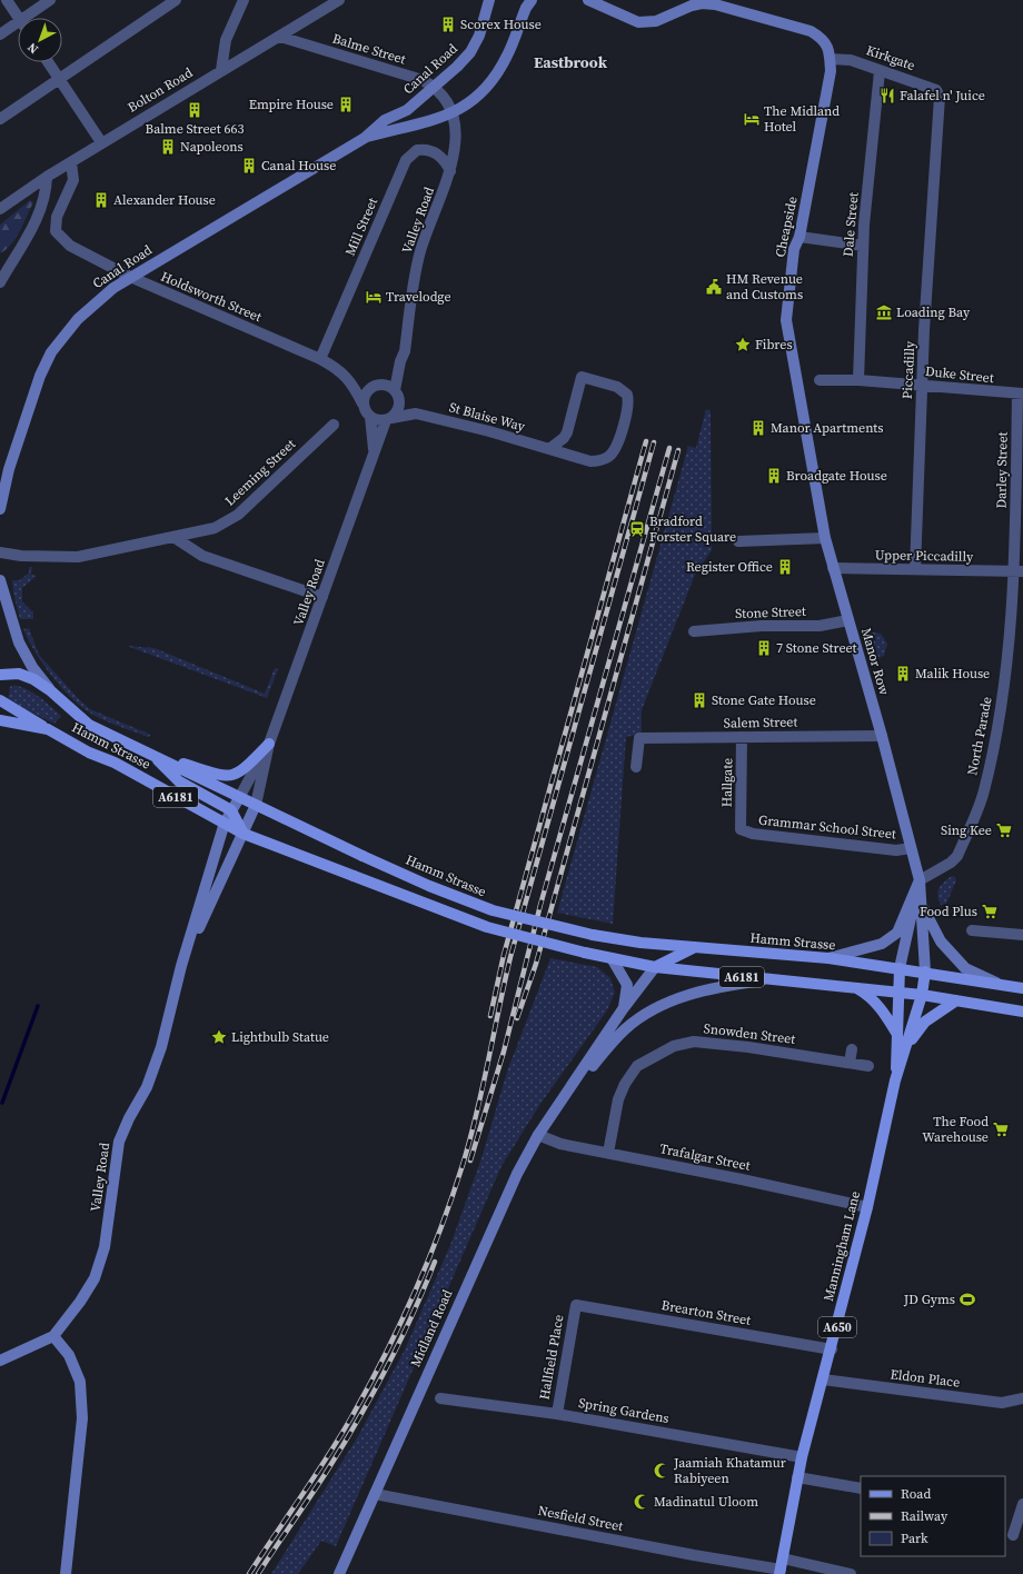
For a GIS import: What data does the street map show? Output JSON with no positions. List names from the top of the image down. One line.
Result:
{"streets":{"main road":["Hamm Strasse","A6181","Manningham Lane","A650"],"street":["Balme Street","Kirkgate","Canal Road","Bolton Road","Valley Road","Dale Street","Mill Street","Cheapside","Holdsworth Street","Piccadilly","Duke Street","St Blaise Way","Darley Street","Leeming Street","Upper Piccadilly","Stone Street","Manor Row","Salem Street","North Parade","Hallgate","Grammar School Street","Snowden Street","Trafalgar Street","Brearton Street","Midland Road","Hallfield Place","Eldon Place","Spring Gardens","Nesfield Street"]},"crossings":[["Balme Street","Canal Road"],["Balme Street","Bolton Road"],["Balme Street","Valley Road"],["Kirkgate","Dale Street"],["Kirkgate","Cheapside"],["Kirkgate","Piccadilly"],["Canal Road","Valley Road"],["Canal Road","Holdsworth Street"],["Bolton Road","Holdsworth Street"],["Valley Road","Mill Street"],["Valley Road","Holdsworth Street"],["Valley Road","St Blaise Way"],["Valley Road","Hamm Strasse"],["Dale Street","Duke Street"],["Mill Street","Holdsworth Street"],["Cheapside","Manor Row"],["Holdsworth Street","St Blaise Way"],["Piccadilly","Duke Street"],["Piccadilly","Upper Piccadilly"],["Duke Street","Darley Street"],["Darley Street","Upper Piccadilly"],["Darley Street","North Parade"],["Upper Piccadilly","Manor Row"],["Upper Piccadilly","North Parade"],["Stone Street","Manor Row"],["Manor Row","Salem Street"],["Manor Row","North Parade"],["Manor Row","Hamm Strasse"],["Manor Row","A6181"],["Manor Row","Grammar School Street"],["Manor Row","A650"],["Salem Street","Hallgate"],["Hamm Strasse","A6181"],["Hamm Strasse","Manningham Lane"],["Hamm Strasse","A650"],["Hamm Strasse","Midland Road"],["Hallgate","Grammar School Street"],["A6181","Manningham Lane"],["A6181","A650"],["Snowden Street","Trafalgar Street"],["Trafalgar Street","Manningham Lane"],["Trafalgar Street","Midland Road"],["Manningham Lane","Brearton Street"],["Manningham Lane","A650"],["Manningham Lane","Eldon Place"],["Manningham Lane","Spring Gardens"],["Manningham Lane","Nesfield Street"],["Brearton Street","Hallfield Place"],["Midland Road","Nesfield Street"],["Hallfield Place","Spring Gardens"]],"districts":["Eastbrook"],"places":{"building":["Scorex House","Empire House","Balme Street 663","Napoleons","Canal House","Alexander House","Manor Apartments","Broadgate House","Register Office","7 Stone Street","Malik House","Stone Gate House"],"restaurant":["Falafel n' Juice"],"hotel":["The Midland Hotel","Travelodge"],"public building":["HM Revenue and Customs"],"museum":["Loading Bay"],"place":["Fibres","Lightbulb Statue"],"station":["Bradford Forster Square"],"supermarket":["Sing Kee","Food Plus","The Food Warehouse"],"sports":["JD Gyms"],"mosque":["Jaamiah Khatamur Rabiyeen","Madinatul Uloom"]},"legend":["Road","Railway","Park"],"north":"bottom left"}
